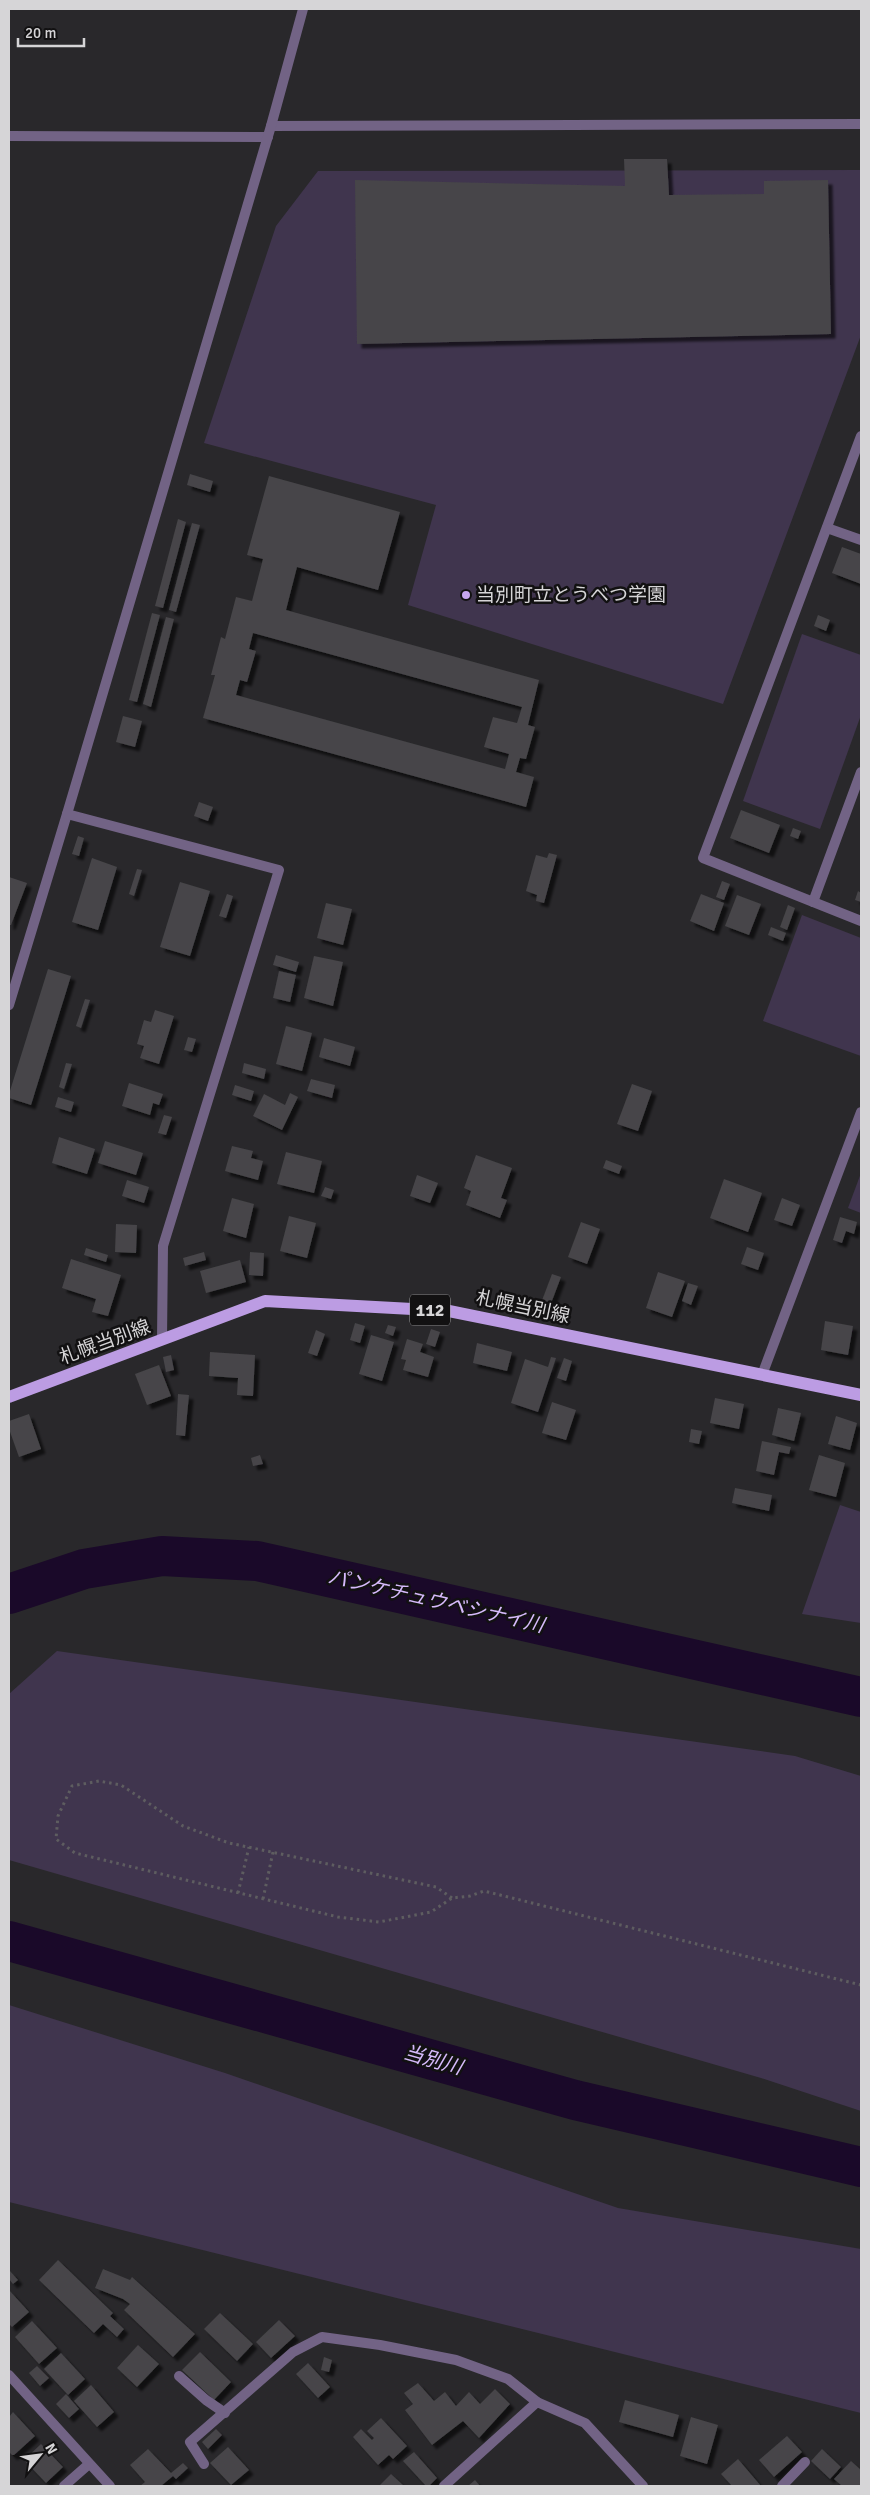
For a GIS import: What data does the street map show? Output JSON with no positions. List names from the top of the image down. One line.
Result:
{"streets":{"main road":["札幌当別線","112"]},"water":["パンケチュウベシナイ川","当別川"],"places":["当別町立とうべつ学園"],"scale_bar":"20 m","north":"top right"}
